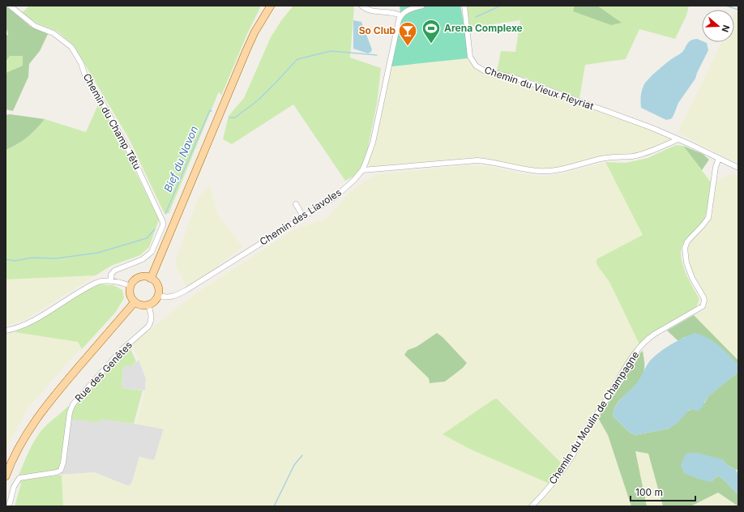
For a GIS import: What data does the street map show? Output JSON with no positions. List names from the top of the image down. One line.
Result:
{"streets":{"street":["Chemin du Vieux Fleyriat","Chemin du Champ Têtu","Chemin des Liavoles","Rue des Genêtes","Chemin du Moulin de Champagne"]},"crossings":[["Chemin du Vieux Fleyriat","Chemin du Moulin de Champagne"],["Chemin des Liavoles","Rue des Genêtes"]],"water":["Bief du Navon"],"places":{"sports":["Arena Complexe"],"bar":["So Club"]},"scale_bar":"100 m","north":"right"}
